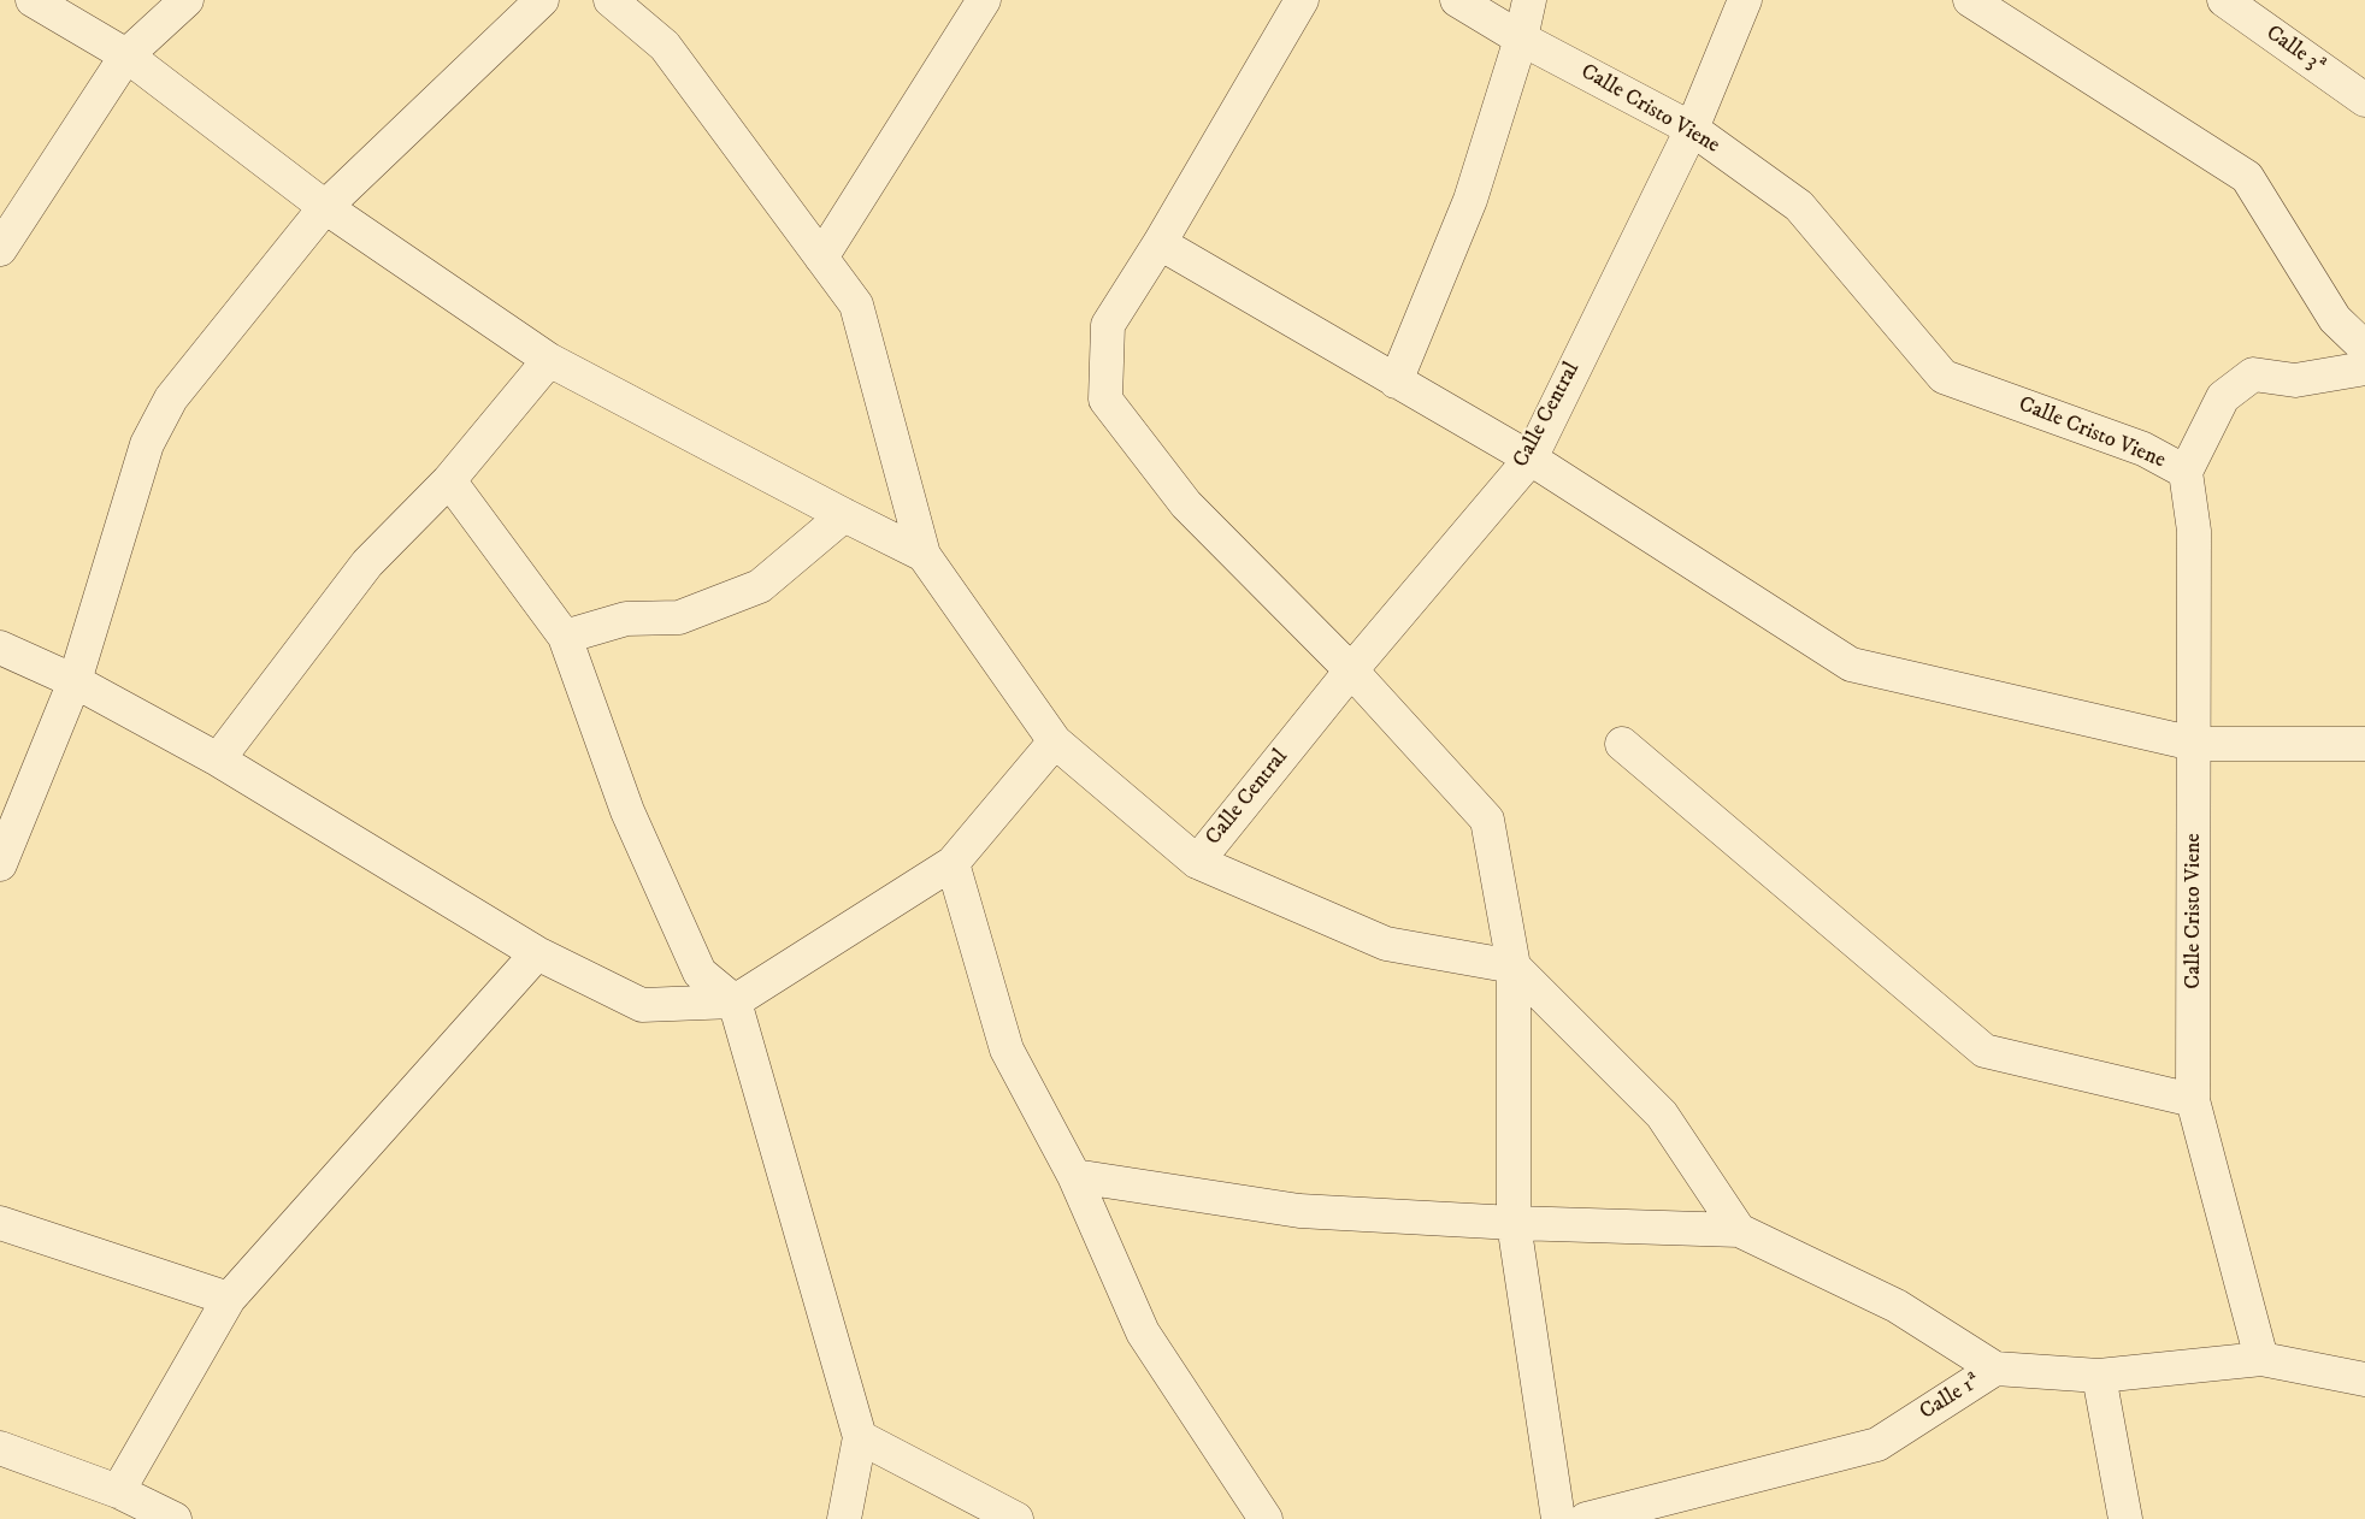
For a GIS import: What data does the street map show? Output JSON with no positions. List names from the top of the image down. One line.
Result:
{"streets":{"street":["Calle 3ª","Calle Cristo Viene","Calle Central","Calle 1ª"]},"crossings":[["Calle Cristo Viene","Calle Central"],["Calle Cristo Viene","Calle 1ª"]]}
